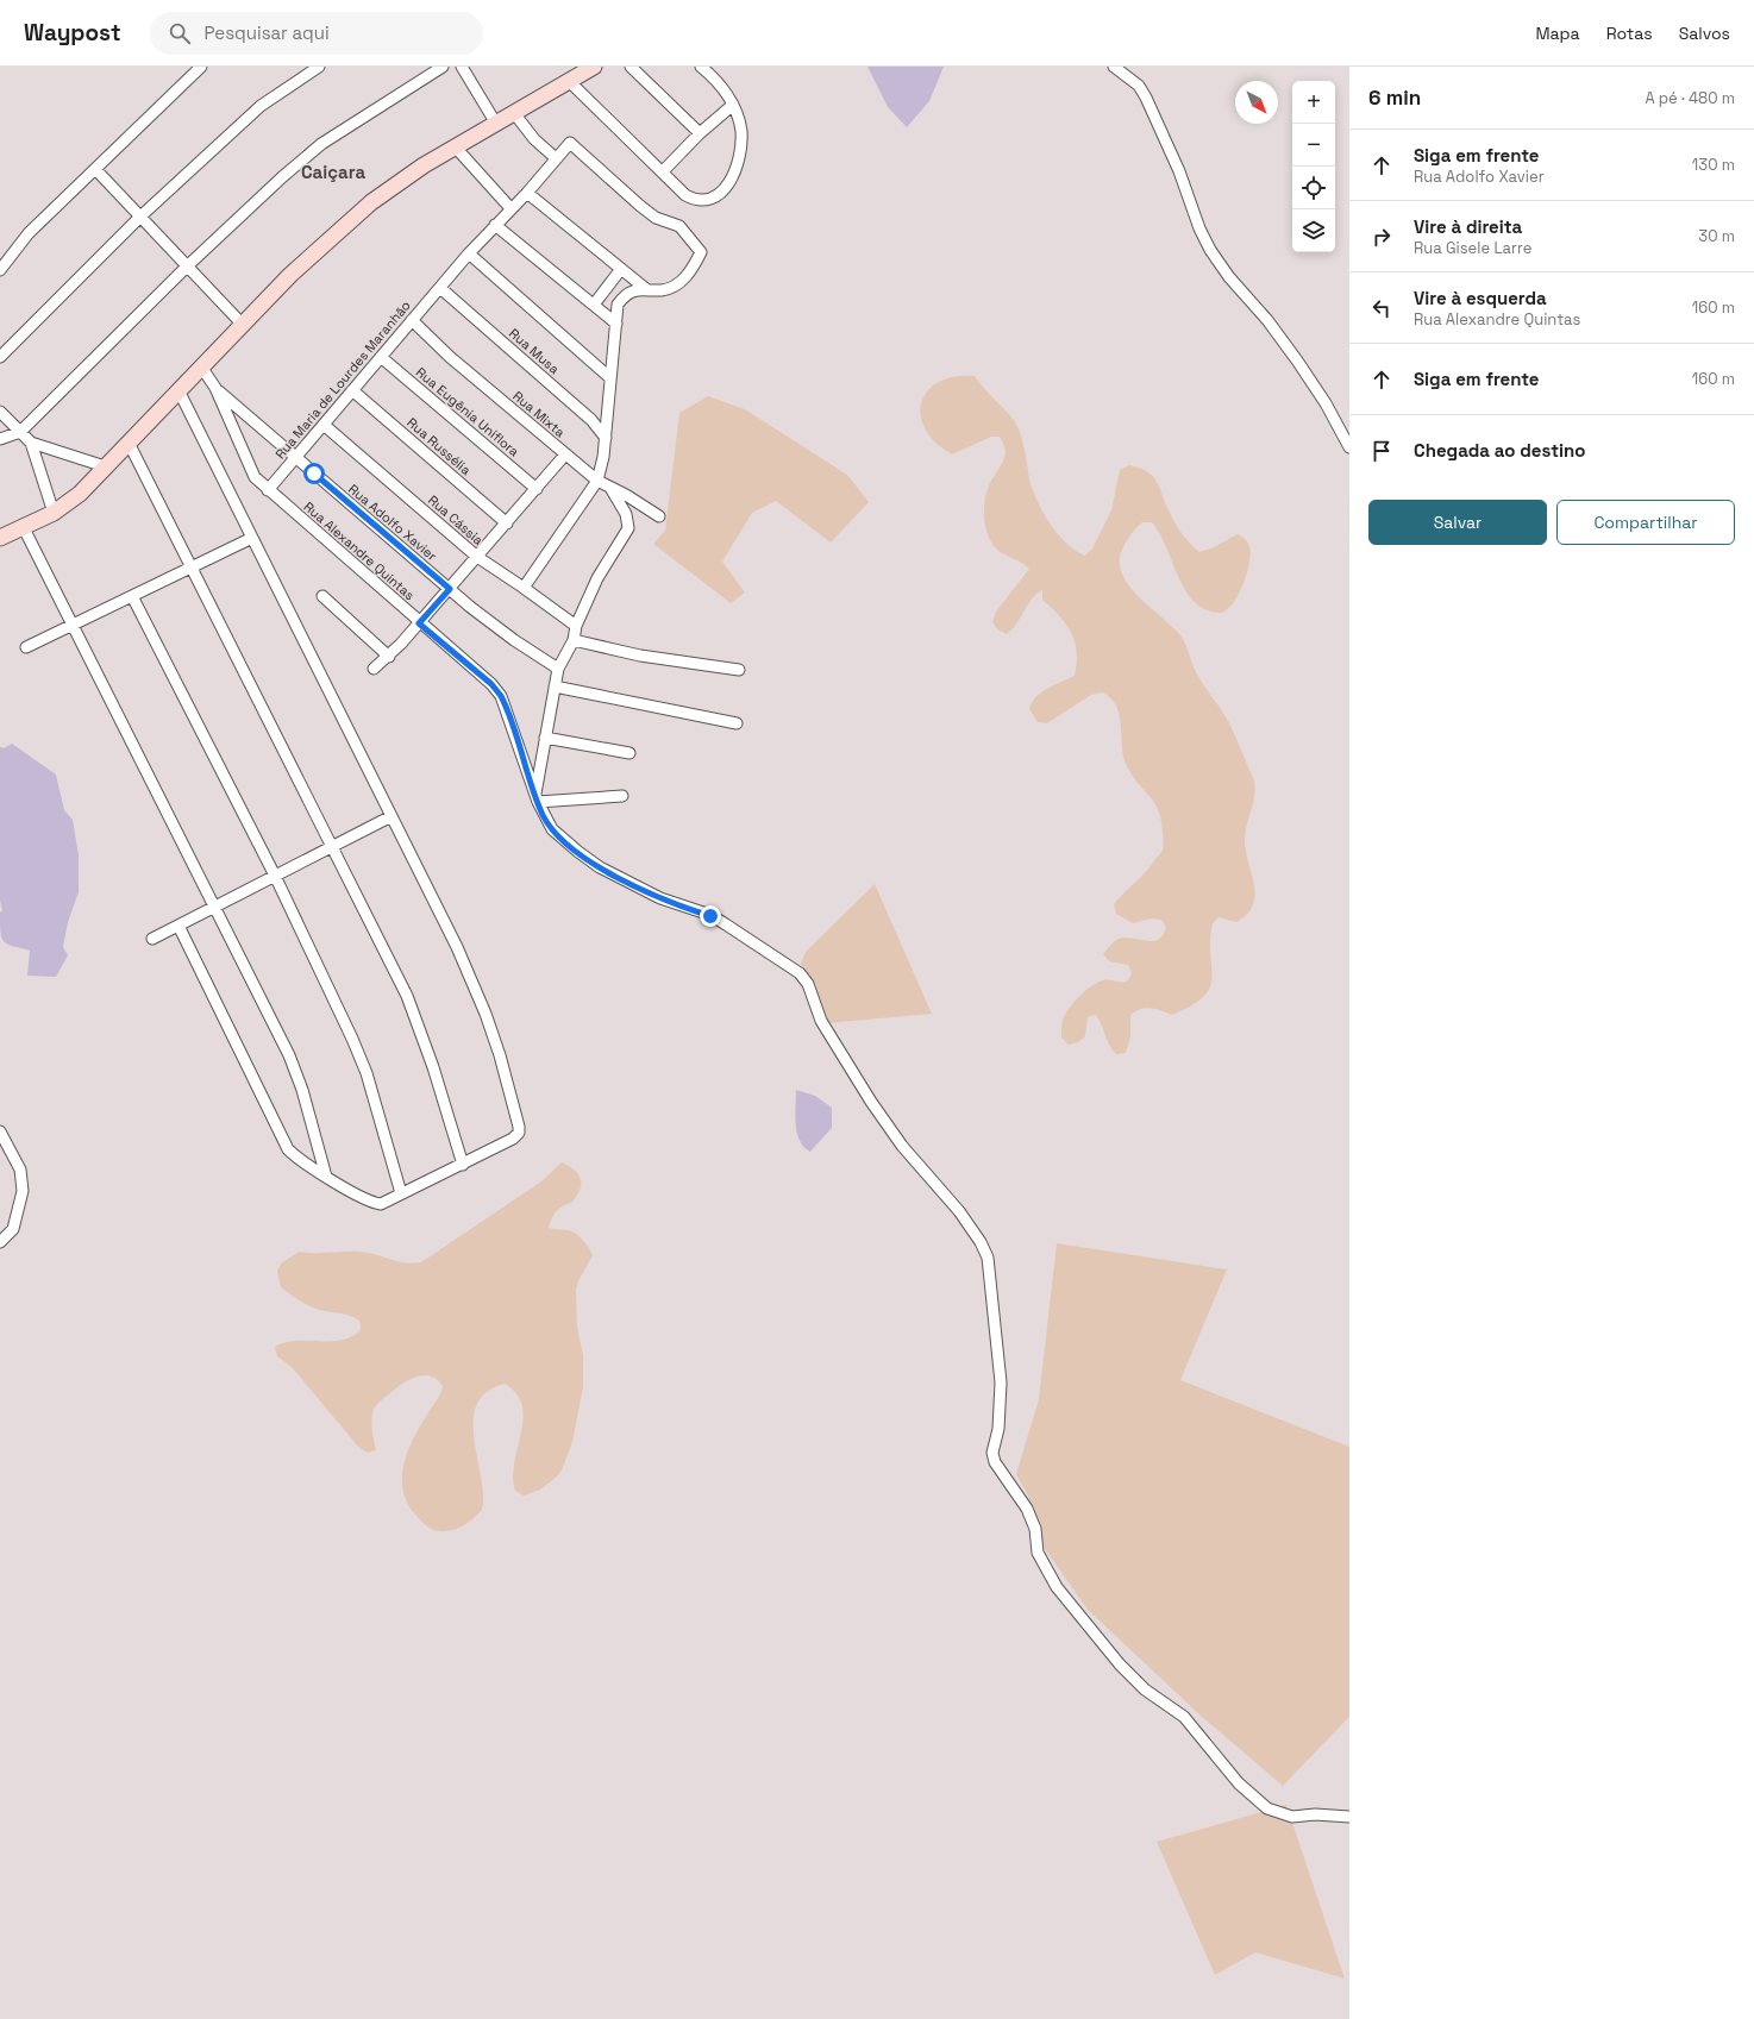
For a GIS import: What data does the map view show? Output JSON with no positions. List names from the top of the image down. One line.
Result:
{"streets":{"street":["Rua Musa","Rua Maria de Lourdes Maranhão","Rua Eugênia Uniflora","Rua Mixta","Rua Russélia","Rua Cássia","Rua Adolfo Xavier","Rua Alexandre Quintas"]},"crossings":[["Rua Musa","Rua Maria de Lourdes Maranhão"],["Rua Maria de Lourdes Maranhão","Rua Eugênia Uniflora"],["Rua Maria de Lourdes Maranhão","Rua Mixta"],["Rua Maria de Lourdes Maranhão","Rua Russélia"],["Rua Maria de Lourdes Maranhão","Rua Cássia"],["Rua Maria de Lourdes Maranhão","Rua Adolfo Xavier"],["Rua Maria de Lourdes Maranhão","Rua Alexandre Quintas"],["Rua Adolfo Xavier","Rua Alexandre Quintas"]],"districts":["Caiçara"],"north":"bottom right","page":{"header":"Waypost","search":"Pesquisar aqui","nav":["Mapa","Rotas","Salvos"],"heading":["6 min","A pé · 480 m"],"map_buttons":["+","−"],"list":[["Siga em frente","Rua Adolfo Xavier","130 m"],["Vire à direita","Rua Gisele Larre","30 m"],["Vire à esquerda","Rua Alexandre Quintas","160 m"],["Siga em frente","160 m"],"Chegada ao destino"],"buttons":["Salvar","Compartilhar"]}}
